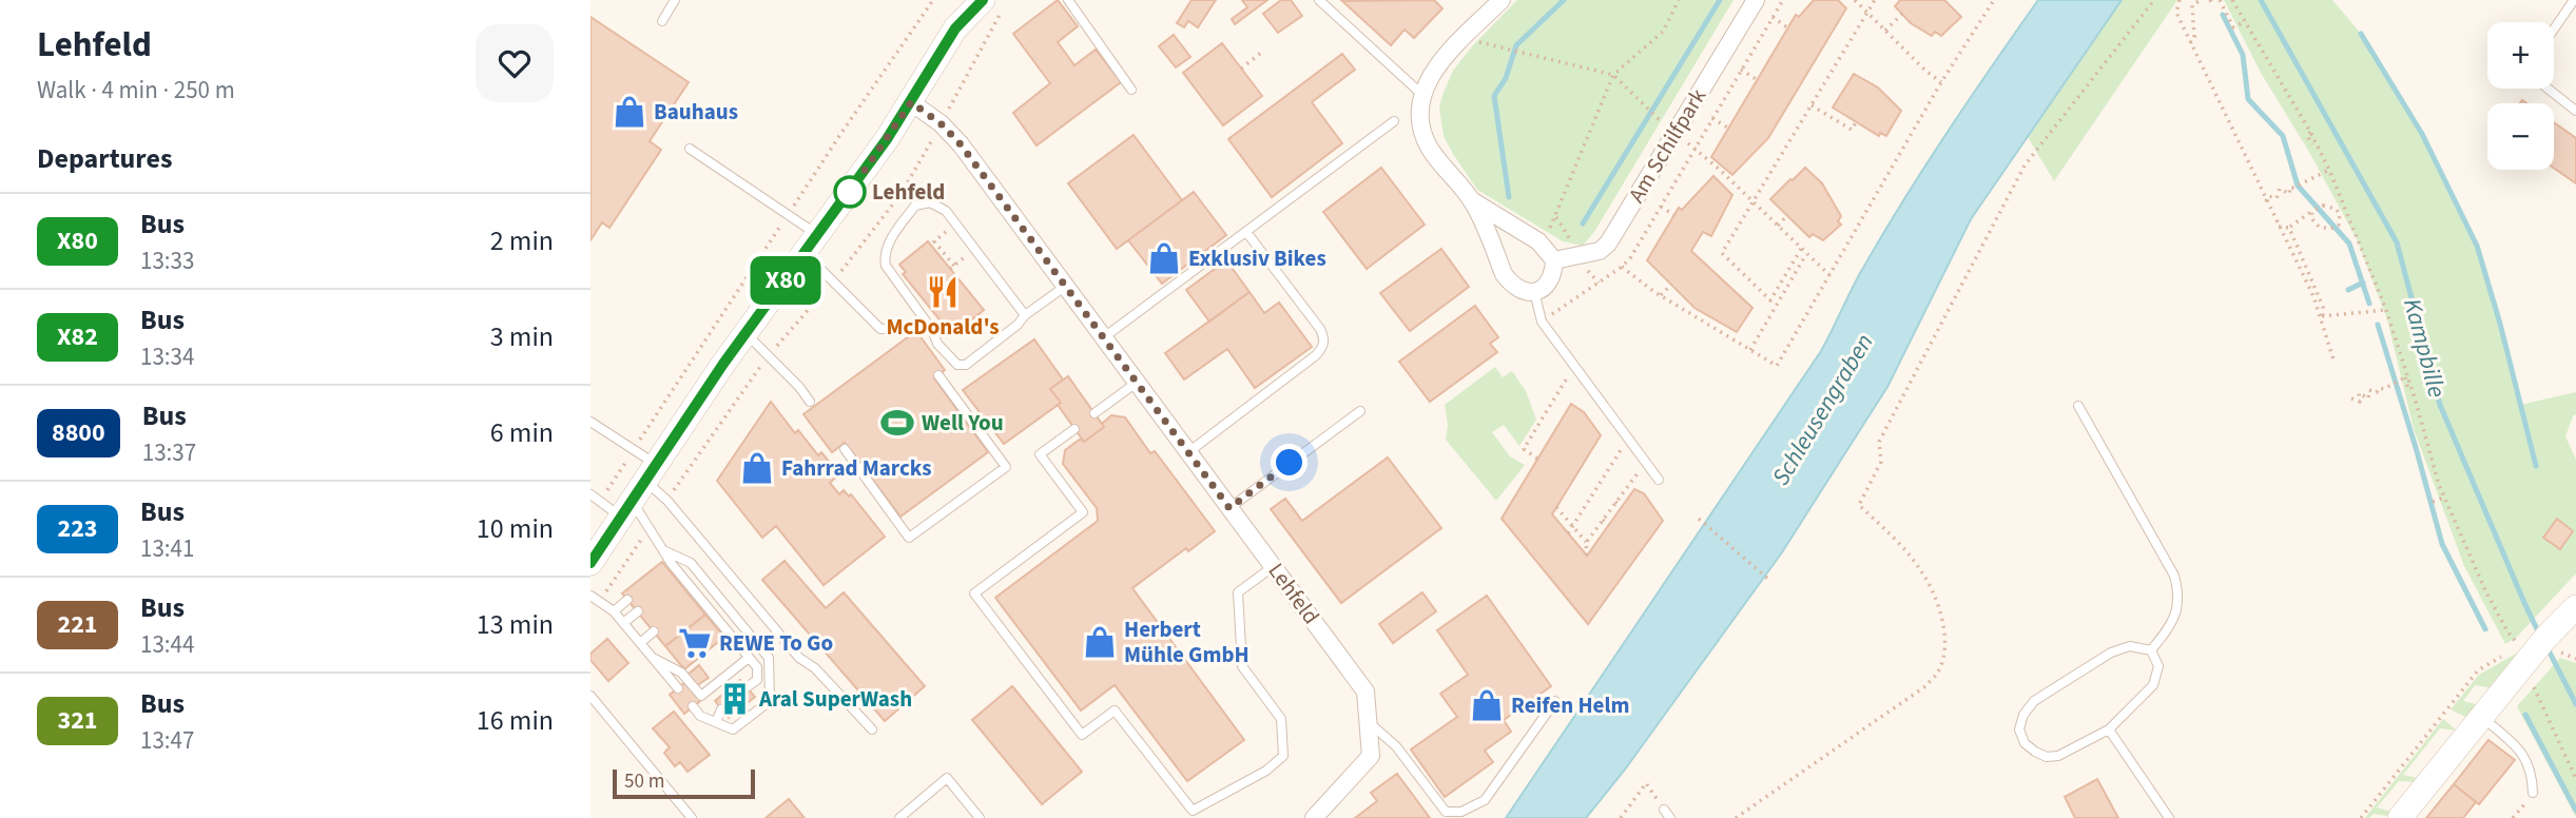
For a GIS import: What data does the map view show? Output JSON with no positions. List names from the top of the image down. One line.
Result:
{"streets":{"street":["Am Schilfpark","Lehfeld"]},"water":["Kampbille","Schleusengraben"],"places":{"shop":["Bauhaus","Exklusiv Bikes","Fahrrad Marcks","Herbert Mühle GmbH","Reifen Helm"],"other":["Lehfeld"],"restaurant":["McDonald's"],"sports":["Well You"],"supermarket":["REWE To Go"],"building":["Aral SuperWash"]},"lines":["bus line X80"],"scale_bar":"50 m","page":{"heading":[["Lehfeld","Walk · 4 min · 250 m"],"Departures"],"on_map":"X80","map_buttons":["+","−"],"list":[{"mark":"X80","name":"Bus","note":"13:33","value":"2 min"},{"mark":"X82","name":"Bus","note":"13:34","value":"3 min"},{"mark":"8800","name":"Bus","note":"13:37","value":"6 min"},{"mark":"223","name":"Bus","note":"13:41","value":"10 min"},{"mark":"221","name":"Bus","note":"13:44","value":"13 min"},{"mark":"321","name":"Bus","note":"13:47","value":"16 min"}],"scale":"50 m"}}
